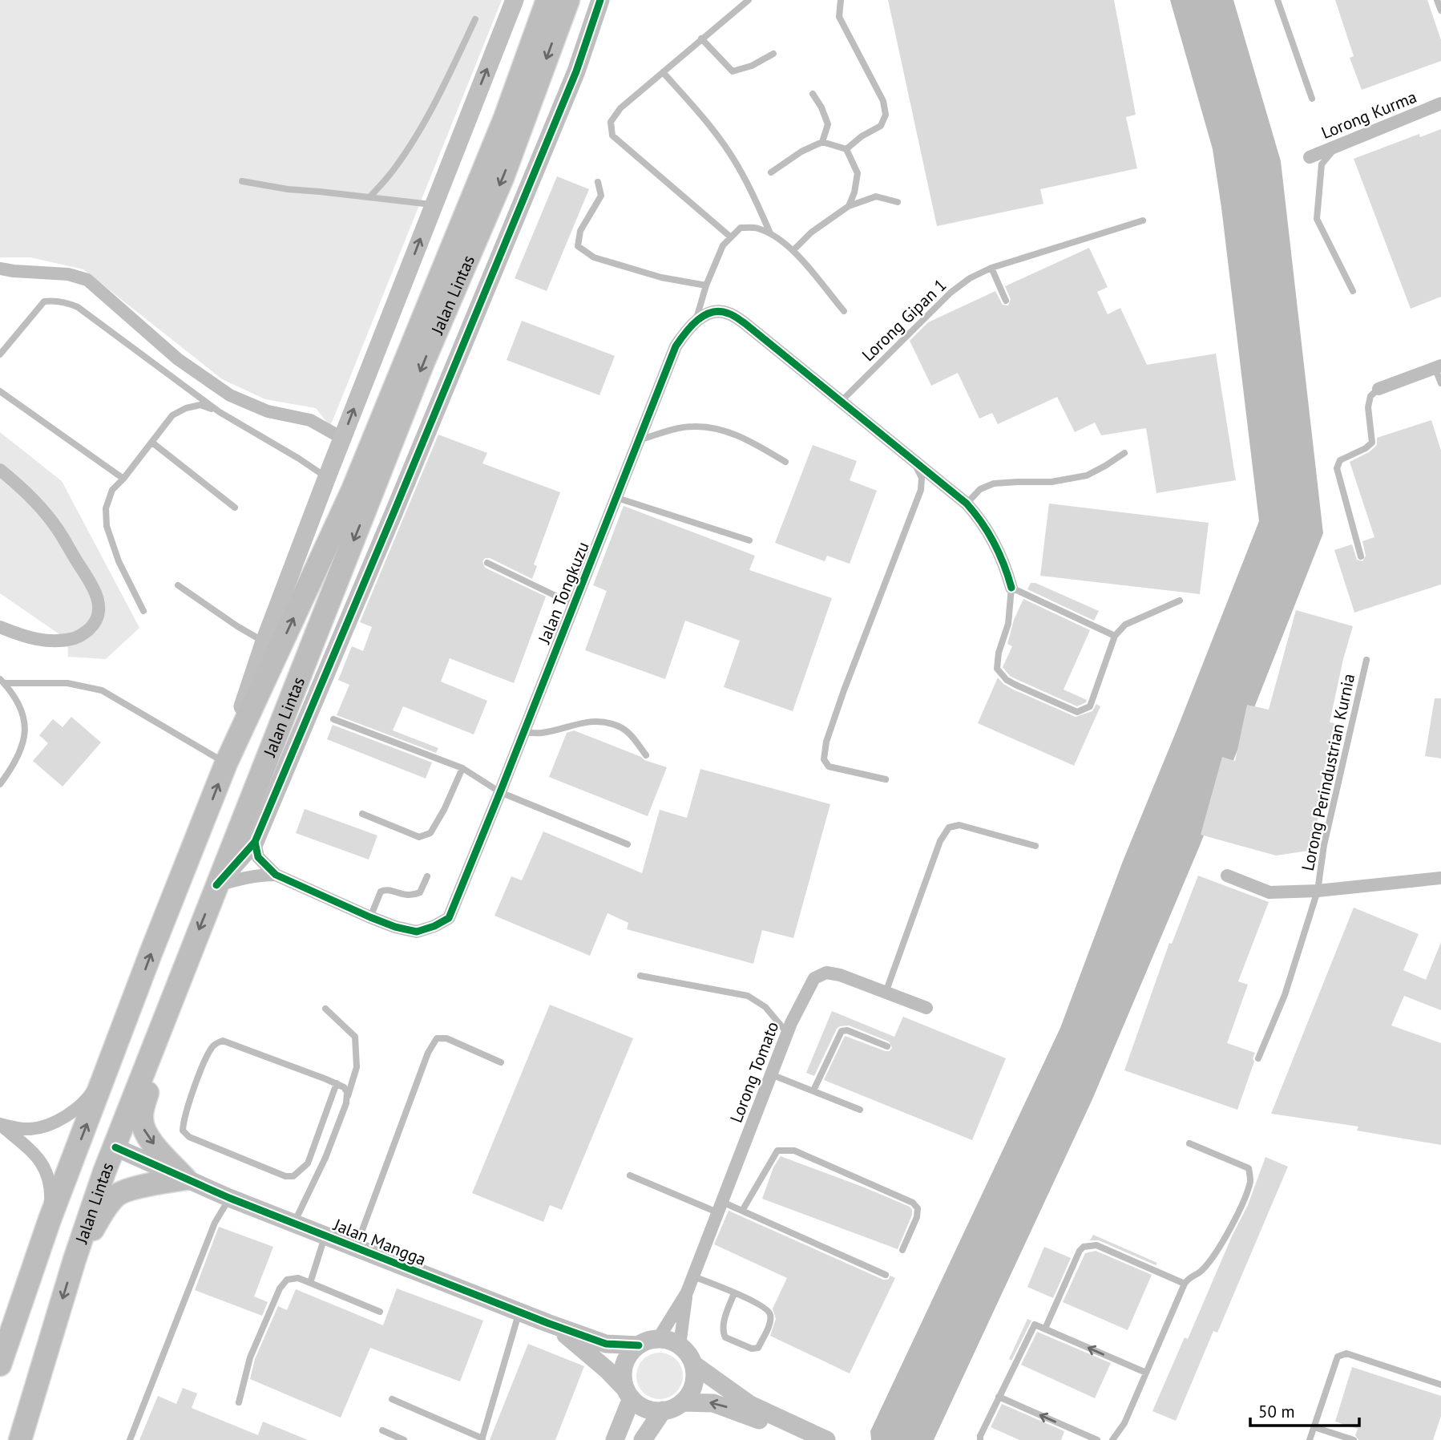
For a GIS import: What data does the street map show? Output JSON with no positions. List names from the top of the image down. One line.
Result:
{"streets":{"highway":["Jalan Lintas"],"street":["Lorong Kurma","Jalan Tongkuzu","Lorong Tomato","Jalan Mangga"],"lane":["Lorong Gipan 1","Lorong Perindustrian Kurnia"]},"crossings":[["Jalan Lintas","Jalan Tongkuzu"],["Jalan Lintas","Jalan Mangga"],["Lorong Tomato","Jalan Mangga"]],"scale_bar":"50 m"}
